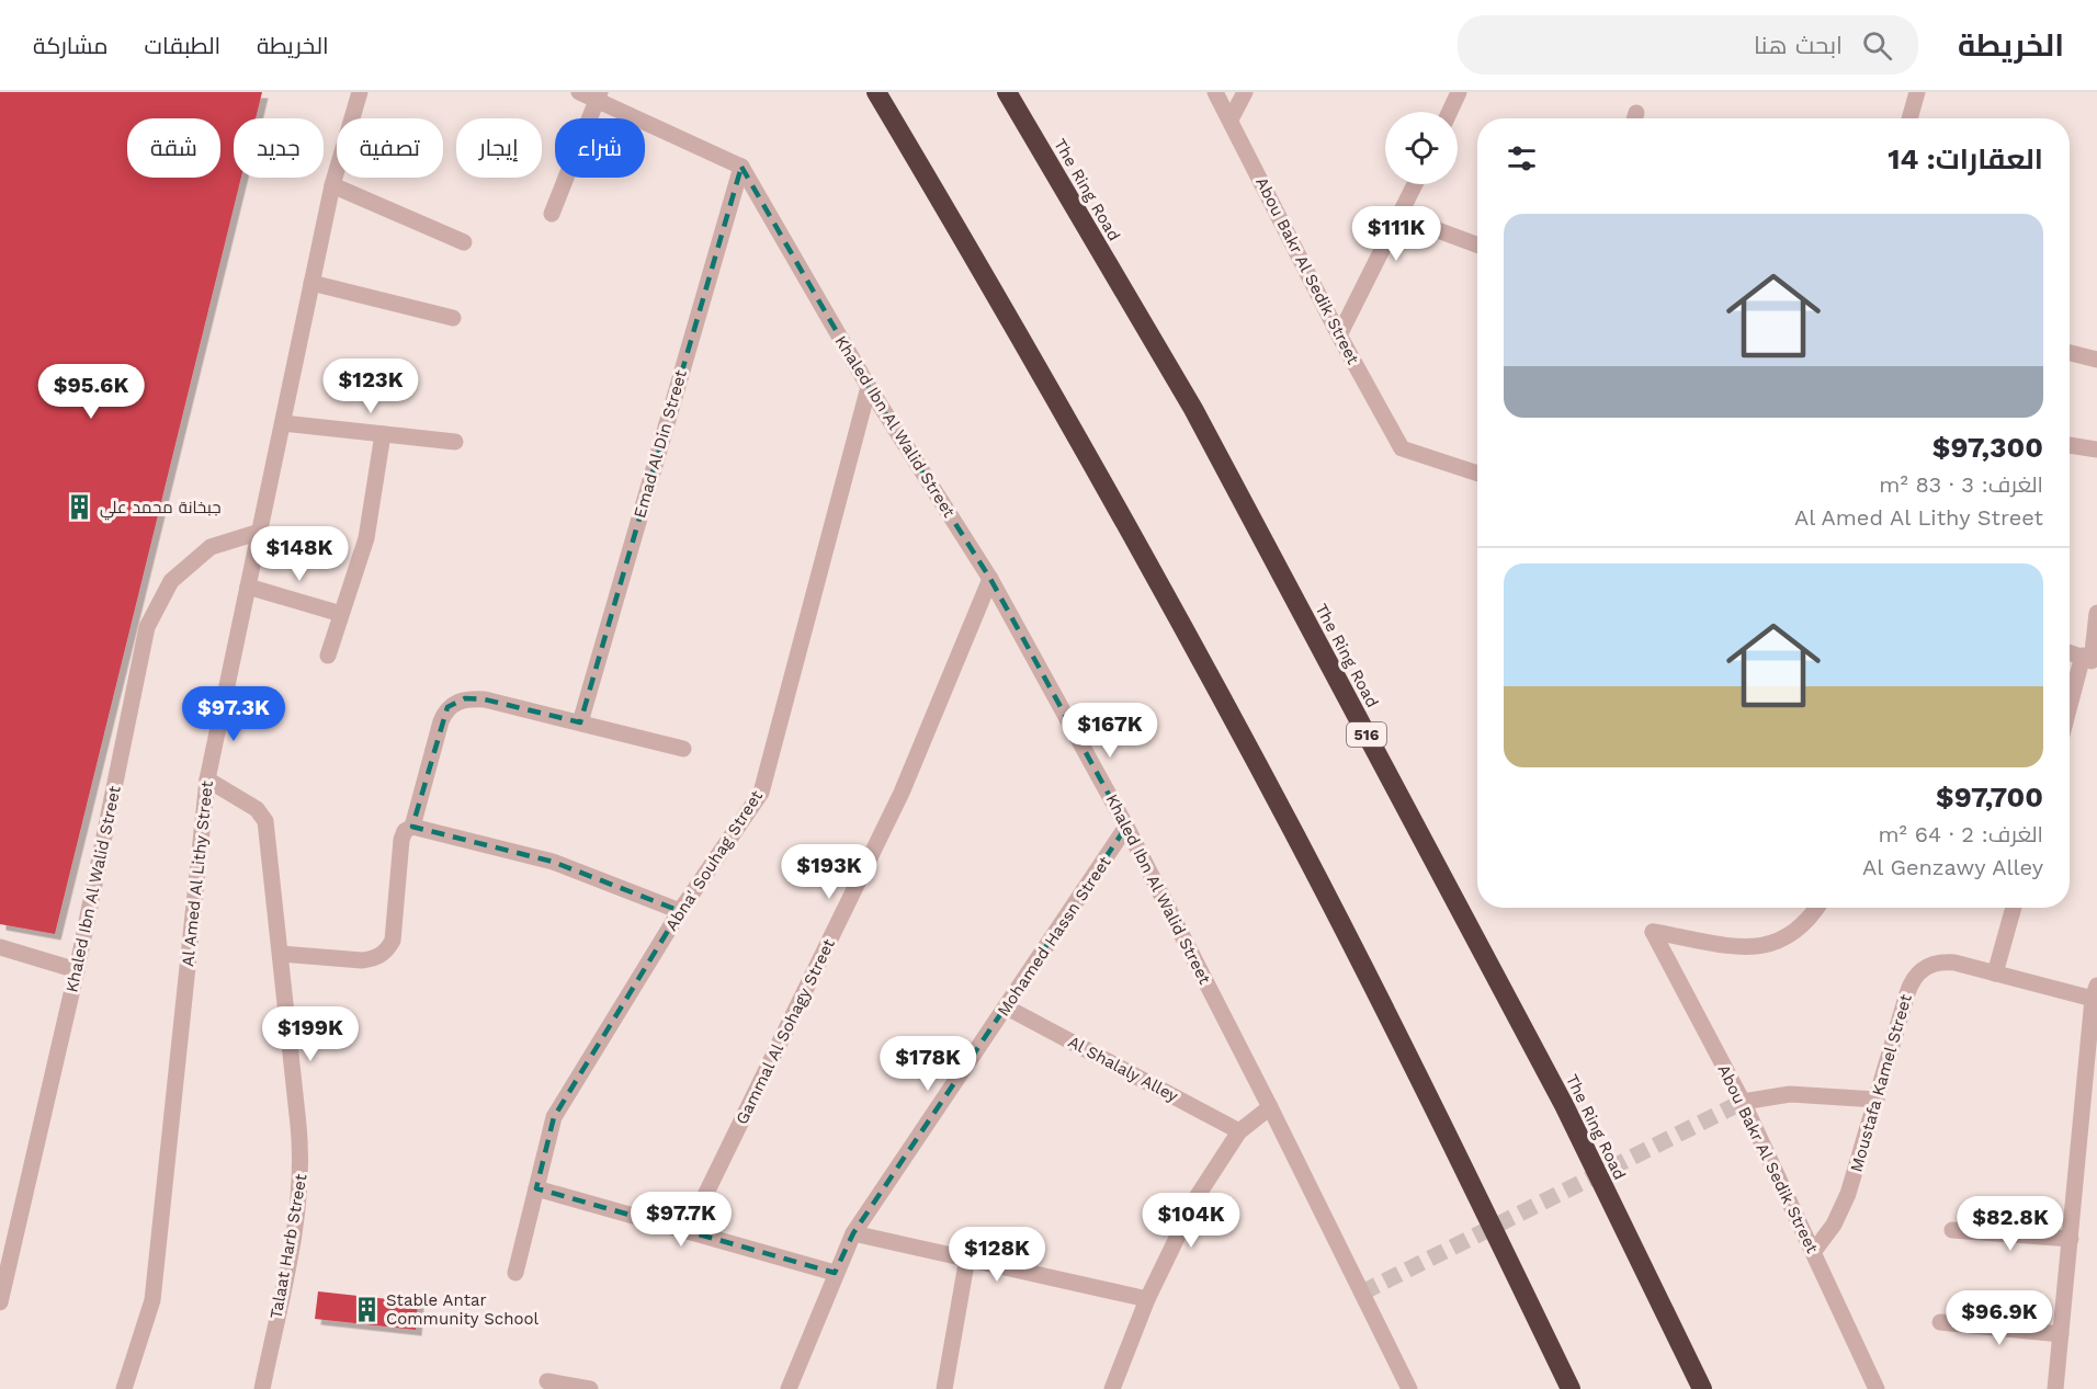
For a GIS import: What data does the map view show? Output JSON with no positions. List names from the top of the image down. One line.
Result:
{"streets":{"highway":["The Ring Road","516"],"street":["Abou Bakr Al Sedik Street","Khaled Ibn Al Walid Street","Emad Al Din Street","Abna' Souhag Street","Al Amed Al Lithy Street","Mohamed Hassn Street","Gammal Al Sohagy Street","Al Shalaly Alley","Moustafa Kamel Street","Talaat Harb Street"]},"crossings":[["Abou Bakr Al Sedik Street","Moustafa Kamel Street"],["Khaled Ibn Al Walid Street","Emad Al Din Street"],["Khaled Ibn Al Walid Street","Abna' Souhag Street"],["Khaled Ibn Al Walid Street","Al Amed Al Lithy Street"],["Khaled Ibn Al Walid Street","Mohamed Hassn Street"],["Khaled Ibn Al Walid Street","Gammal Al Sohagy Street"],["Al Amed Al Lithy Street","Talaat Harb Street"],["Mohamed Hassn Street","Al Shalaly Alley"]],"places":{"building":["جبخانة محمد علي","Stable Antar Community School"]},"page":{"header":"الخريطة","search":"ابحث هنا","nav":["الخريطة","الطبقات","مشاركة"],"chip":["شراء","إيجار","تصفية","جديد","شقة"],"heading":"العقارات: 14","list":[{"name":"$97,300","note":"الغرف: 3 · 83 m² · Al Amed Al Lithy Street"},{"name":"$97,700","note":"الغرف: 2 · 64 m² · Al Genzawy Alley"}],"price":["$111K","$123K","$95.6K","$148K","$97.3K","$167K","$193K","$199K","$178K","$97.7K","$104K","$82.8K","$128K","$96.9K"]}}
